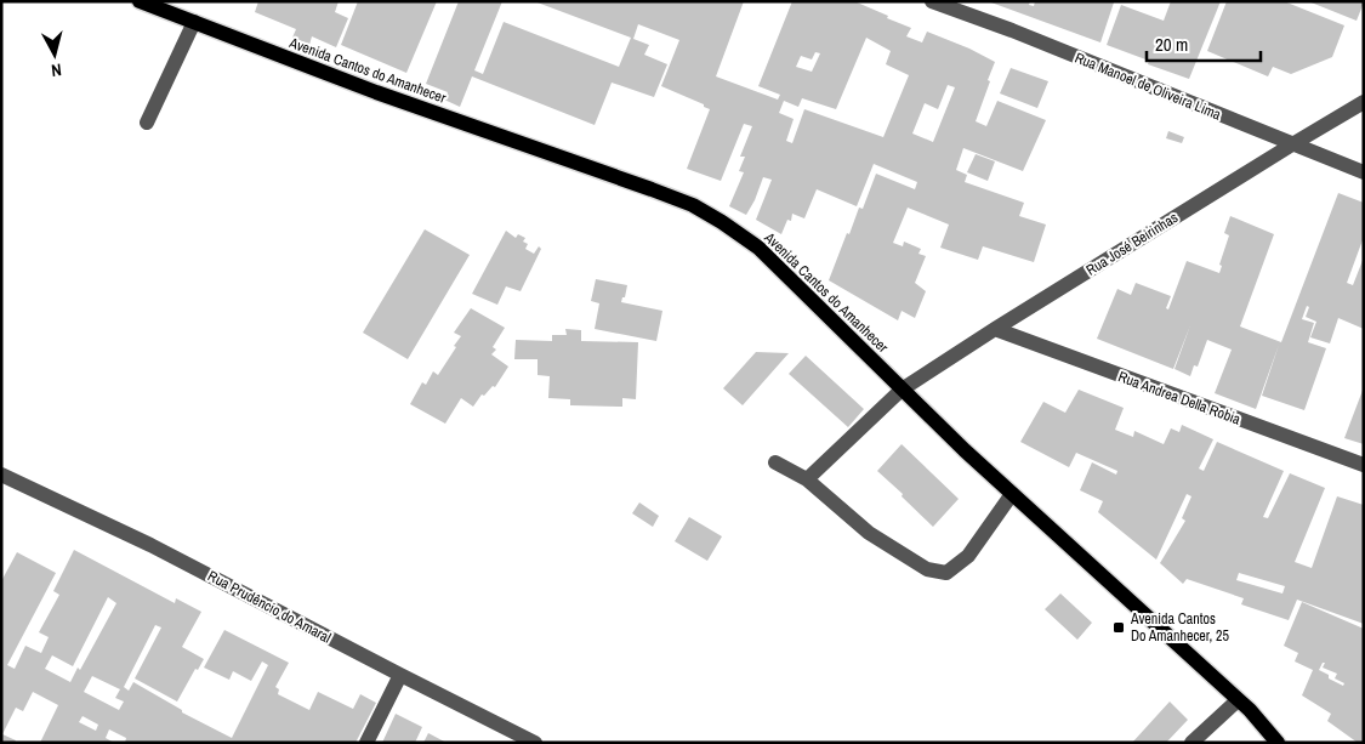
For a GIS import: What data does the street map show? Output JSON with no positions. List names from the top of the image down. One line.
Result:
{"streets":{"main road":["Avenida Cantos do Amanhecer"],"street":["Rua Manoel de Oliveira Lima","Rua José Beirinhas","Rua Andrea Della Robia","Rua Prudêncio do Amaral"]},"crossings":[["Avenida Cantos do Amanhecer","Rua José Beirinhas"],["Rua Manoel de Oliveira Lima","Rua José Beirinhas"],["Rua José Beirinhas","Rua Andrea Della Robia"]],"places":{"transit":["Avenida Cantos Do Amanhecer, 25"]},"scale_bar":"20 m","north":"bottom"}
